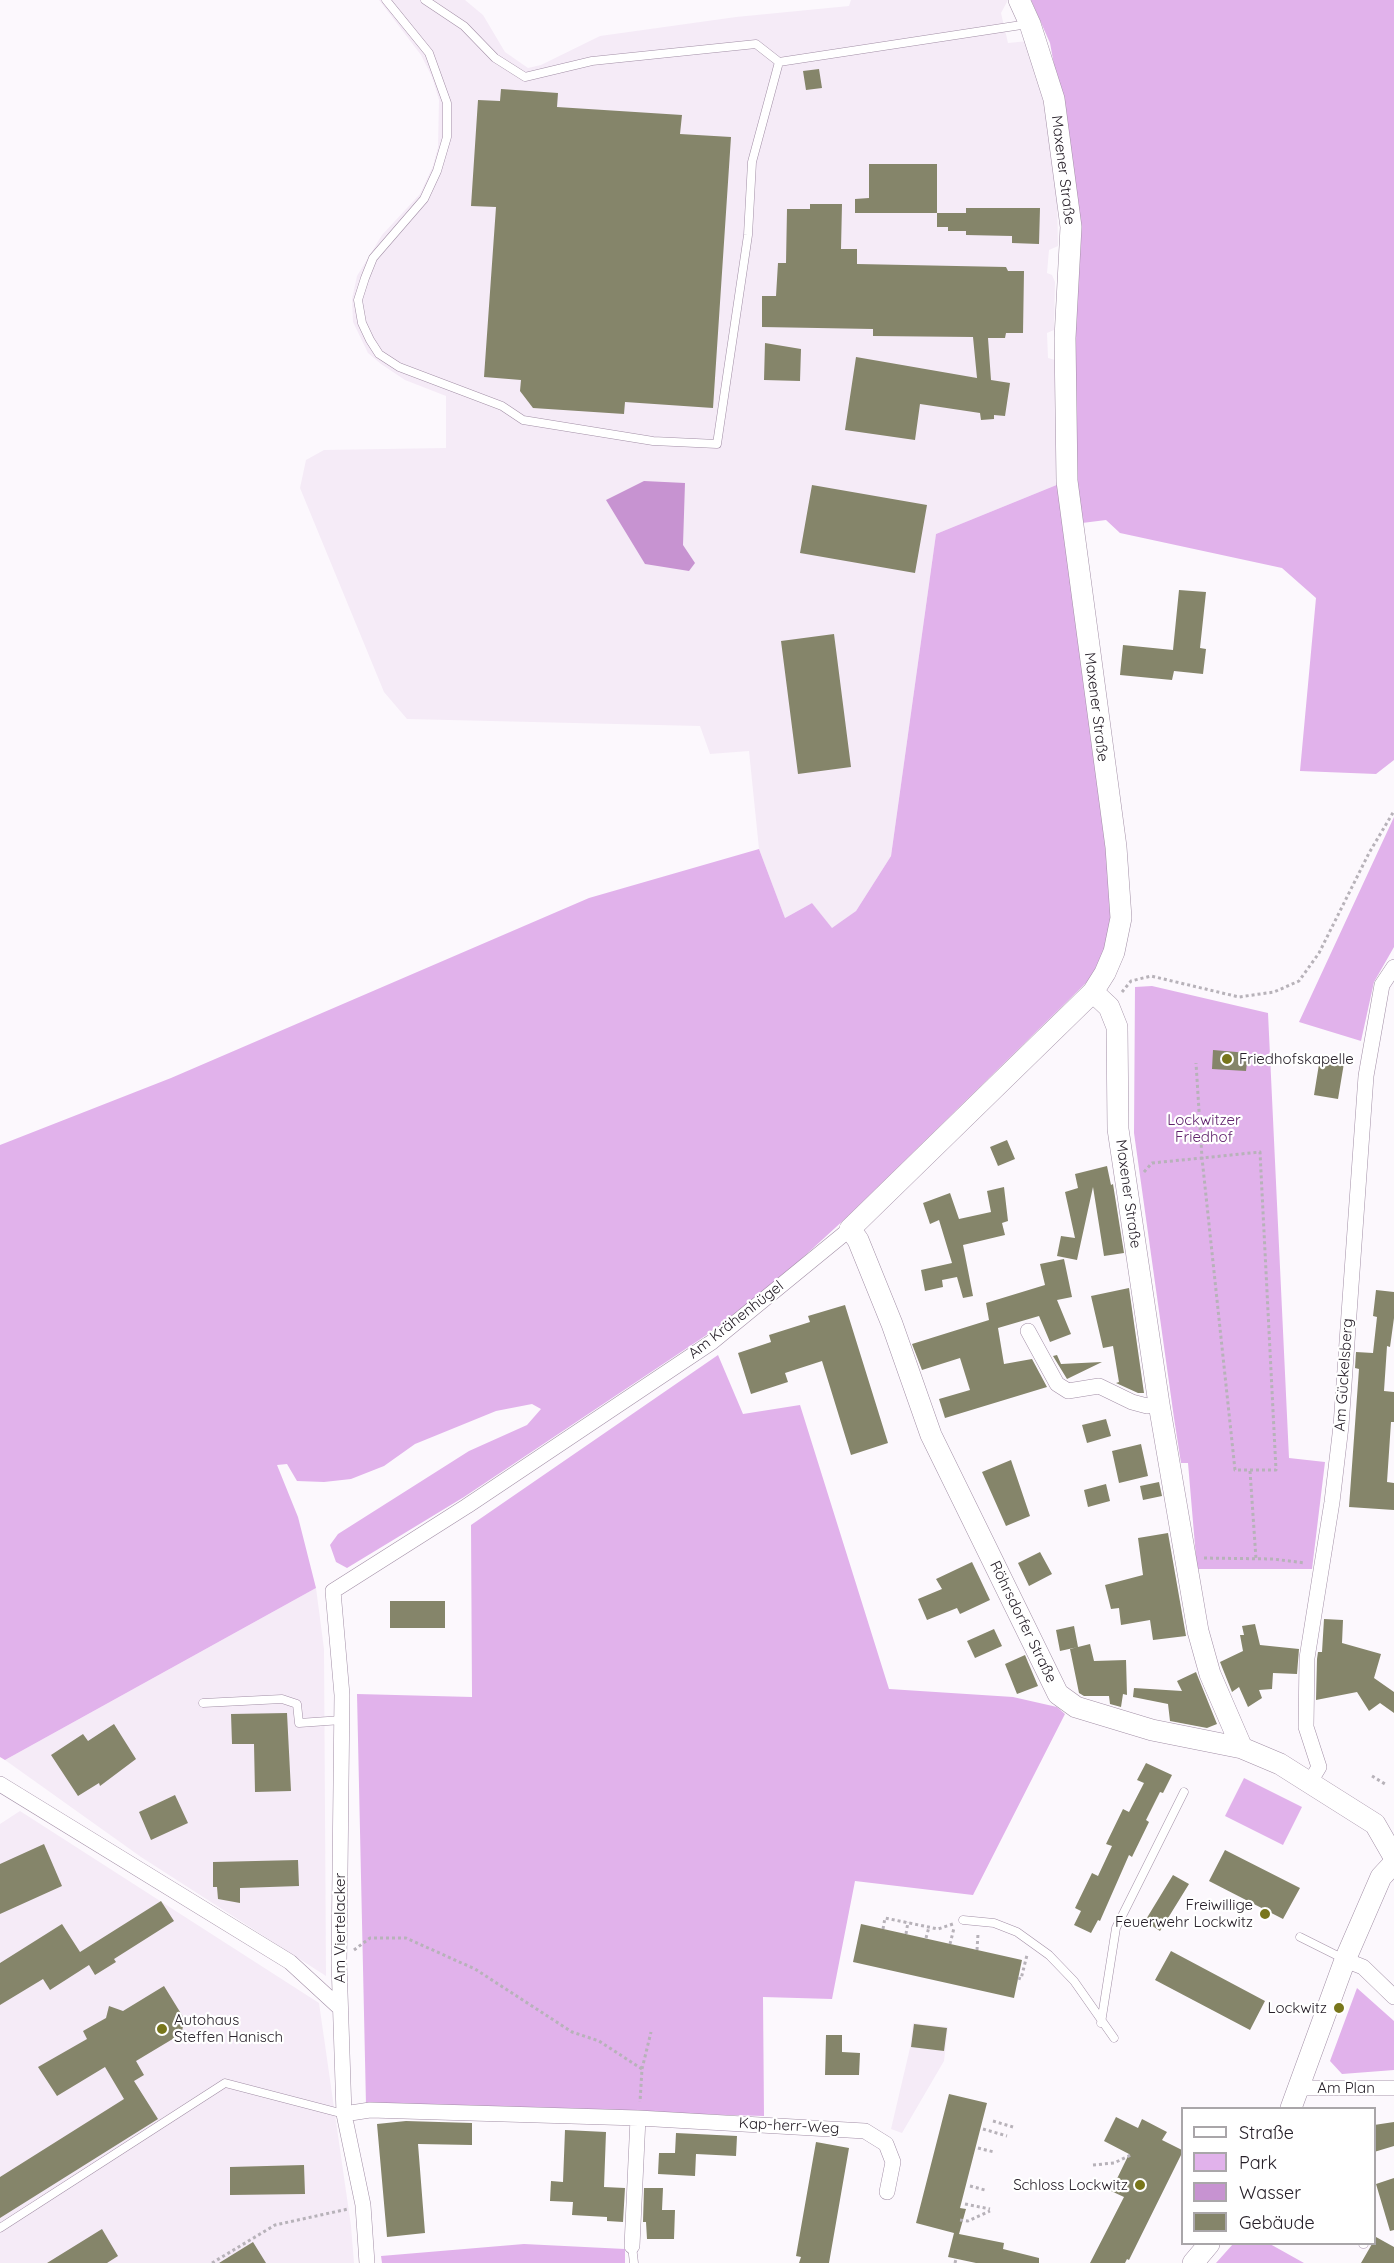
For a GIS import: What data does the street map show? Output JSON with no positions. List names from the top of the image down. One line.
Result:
{"streets":{"street":["Maxener Straße","Am Krähenhügel","Am Gückelsberg","Röhrsdorfer Straße","Am Viertelacker","Am Plan","Kap-herr-Weg"]},"crossings":[["Maxener Straße","Am Krähenhügel"],["Maxener Straße","Röhrsdorfer Straße"],["Am Krähenhügel","Röhrsdorfer Straße"],["Am Krähenhügel","Am Viertelacker"],["Am Gückelsberg","Röhrsdorfer Straße"],["Am Viertelacker","Kap-herr-Weg"]],"parks":["Lockwitzer Friedhof"],"places":["Friedhofskapelle","Freiwillige Feuerwehr Lockwitz","Lockwitz","Autohaus Steffen Hanisch","Schloss Lockwitz"],"legend":["Straße","Park","Wasser","Gebäude"]}
